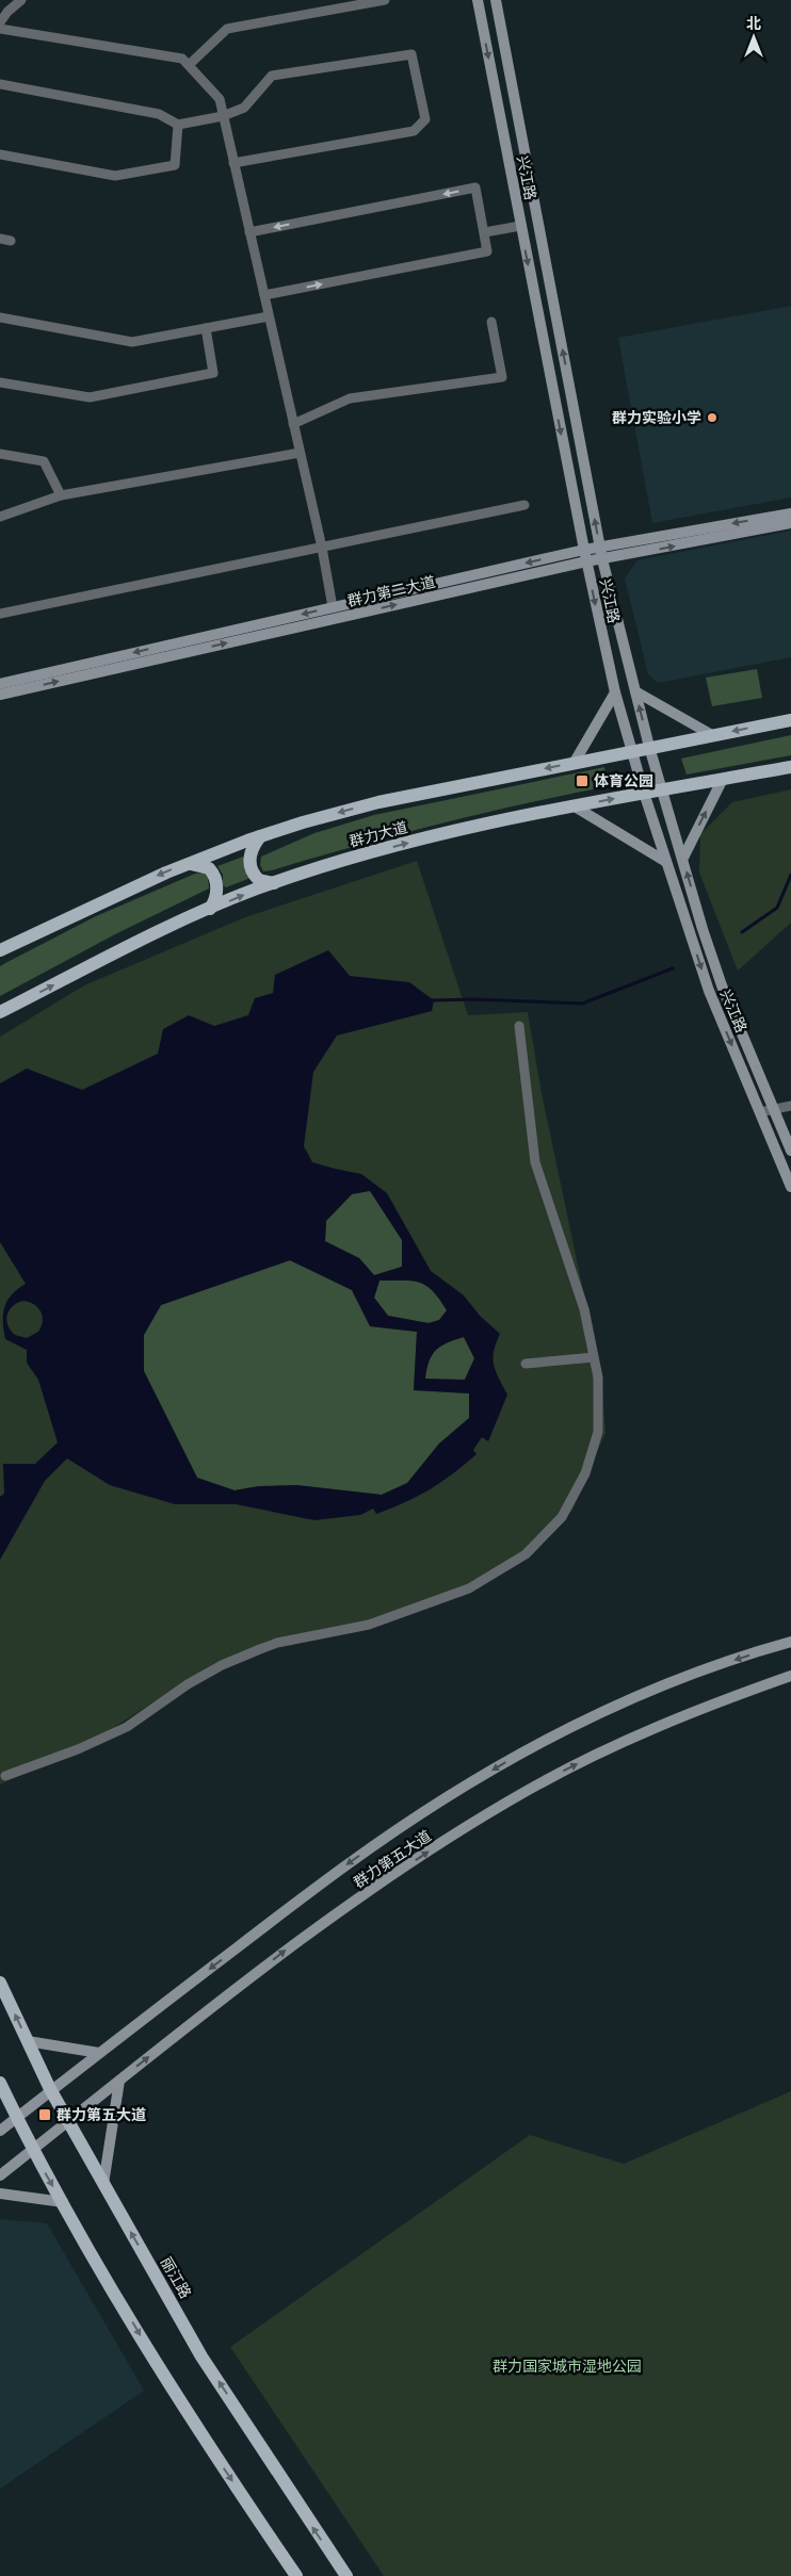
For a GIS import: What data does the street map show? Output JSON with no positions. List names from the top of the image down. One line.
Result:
{"streets":{"main road":["兴江路","群力第二大道","群力大道","群力第五大道","丽江路"]},"crossings":[["兴江路","群力第二大道"],["兴江路","群力大道"],["群力第五大道","丽江路"]],"parks":["群力国家城市湿地公园"],"places":{"other":["群力实验小学"],"transit":["体育公园","群力第五大道"]},"north":"top"}
